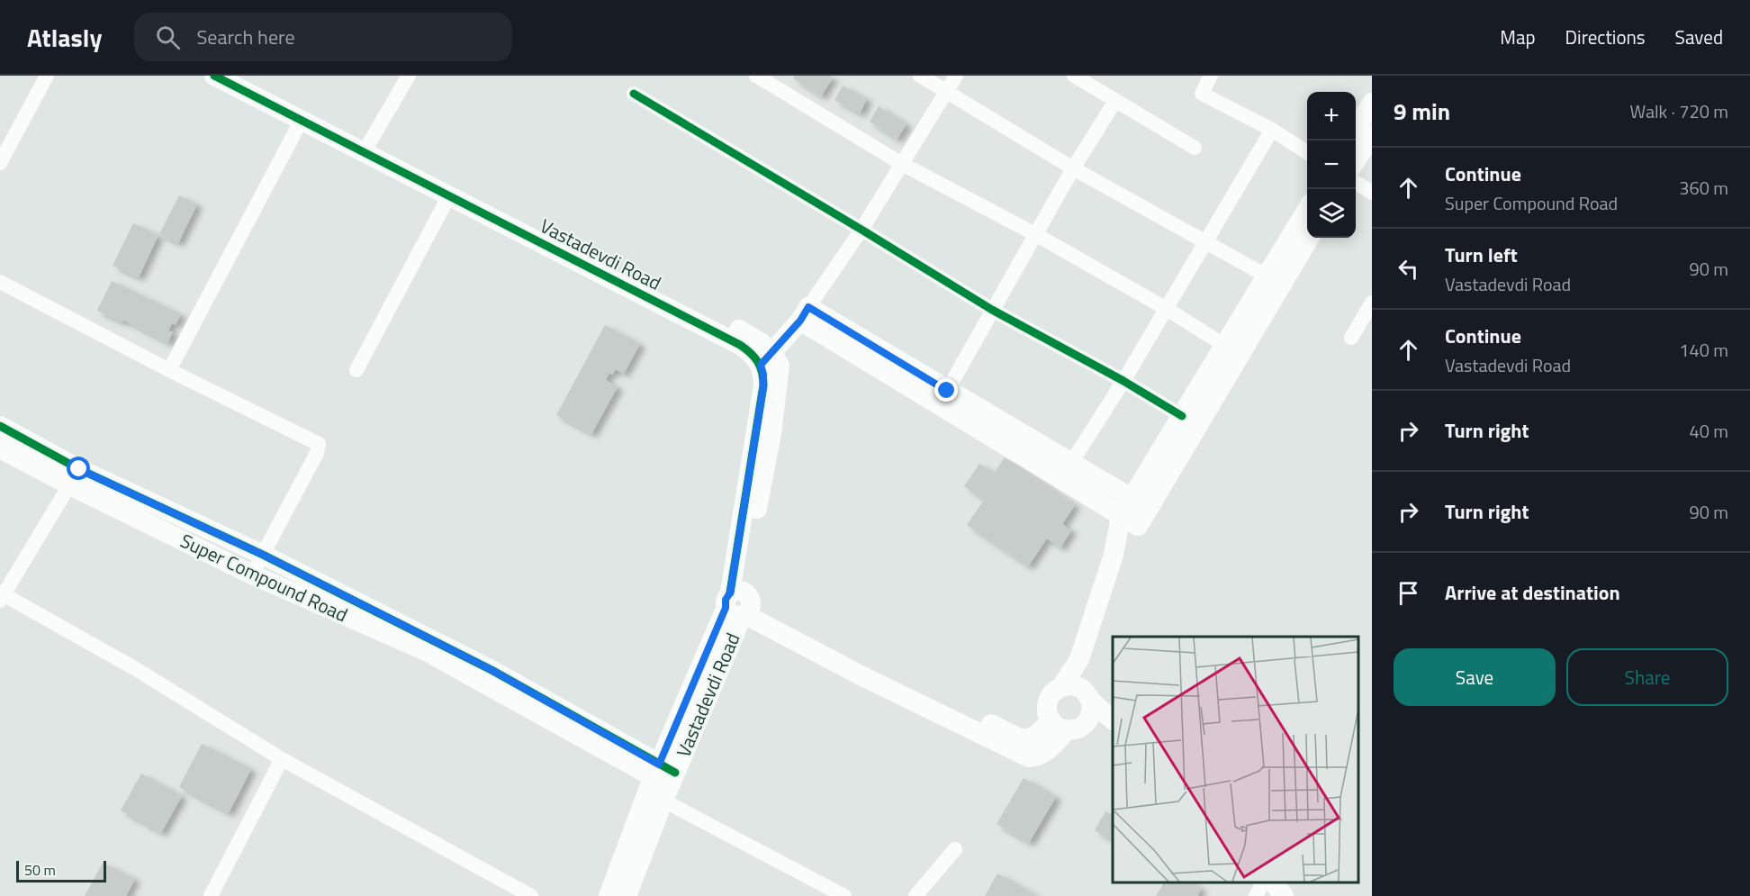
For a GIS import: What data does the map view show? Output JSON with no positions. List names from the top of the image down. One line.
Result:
{"streets":{"street":["Vastadevdi Road","Super Compound Road"]},"crossings":[["Vastadevdi Road","Super Compound Road"]],"scale_bar":"50 m","page":{"header":"Atlasly","search":"Search here","nav":["Map","Directions","Saved"],"heading":["9 min","Walk · 720 m"],"map_buttons":["+","−"],"list":[["Continue","Super Compound Road","360 m"],["Turn left","Vastadevdi Road","90 m"],["Continue","Vastadevdi Road","140 m"],["Turn right","40 m"],["Turn right","90 m"],"Arrive at destination"],"buttons":["Save","Share"],"scale":"50 m"}}
